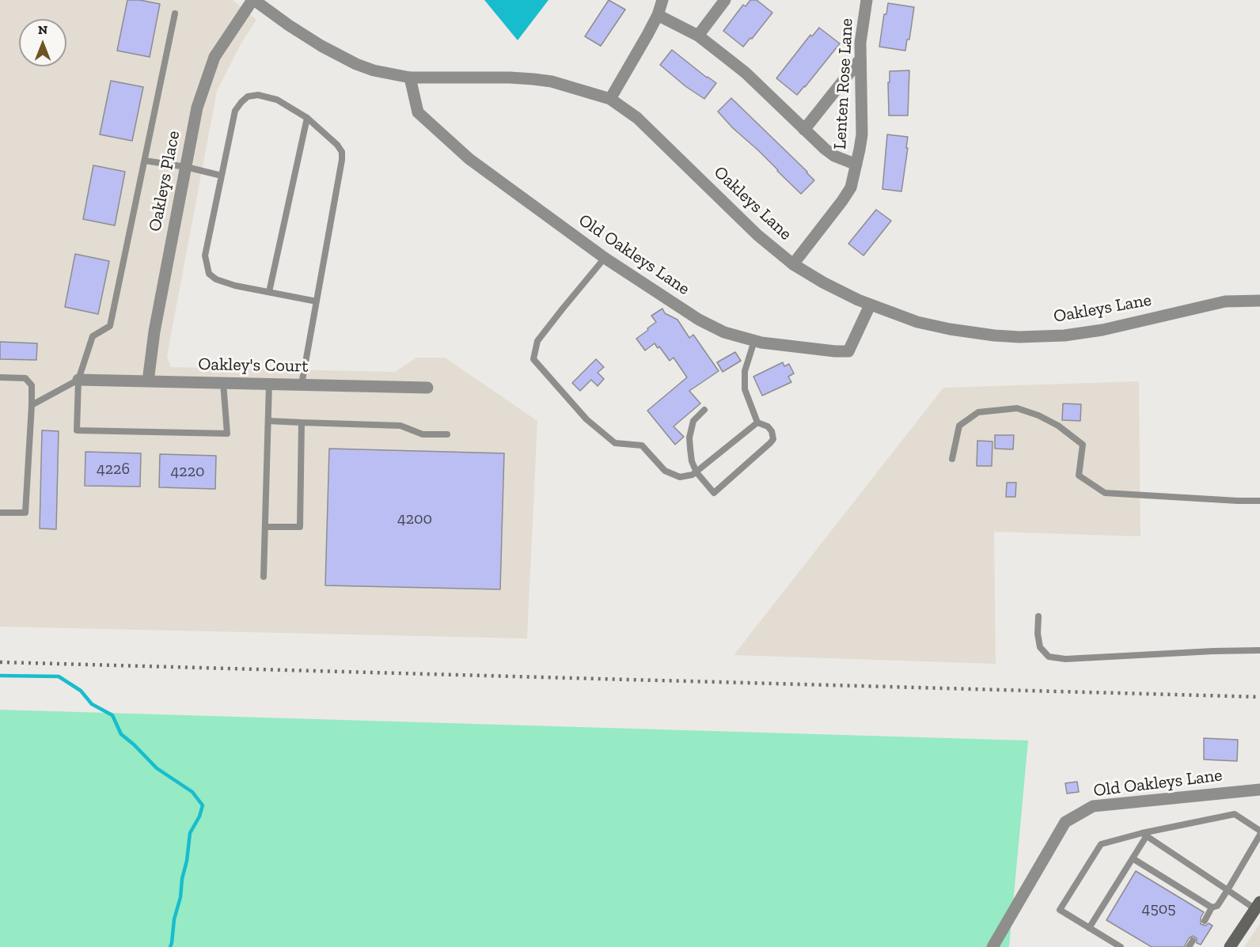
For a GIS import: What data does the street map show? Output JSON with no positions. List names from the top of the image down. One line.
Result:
{"streets":{"street":["Lenten Rose Lane","Oakleys Place","Oakleys Lane","Old Oakleys Lane","Oakley's Court"]},"crossings":[["Lenten Rose Lane","Oakleys Lane"],["Oakleys Place","Oakleys Lane"],["Oakleys Place","Oakley's Court"],["Oakleys Lane","Old Oakleys Lane"]],"house_numbers":["4226","4220","4200","4505"],"north":"top"}
